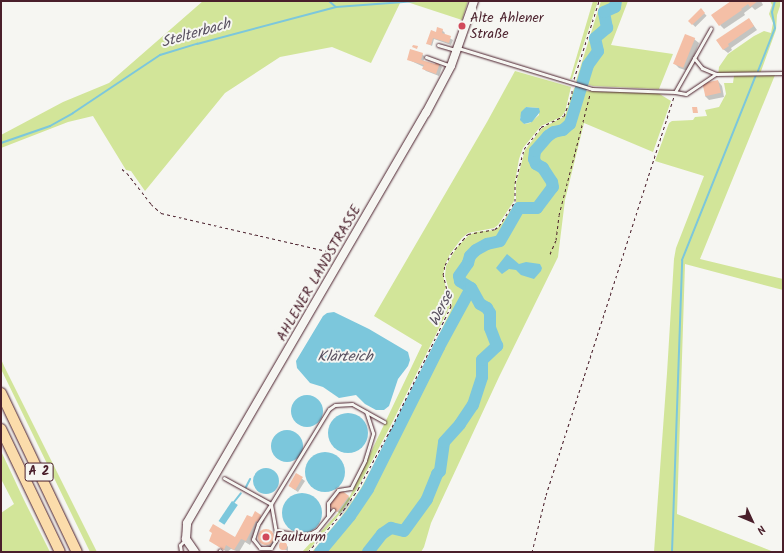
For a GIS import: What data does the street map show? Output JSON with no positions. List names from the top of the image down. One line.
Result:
{"streets":{"highway":["A 2"],"street":["AHLENER LANDSTRASSE"]},"water":["Stelterbach","Werse","Klärteich"],"places":["Alte Ahlener Straße","Faulturm"],"north":"bottom right"}
